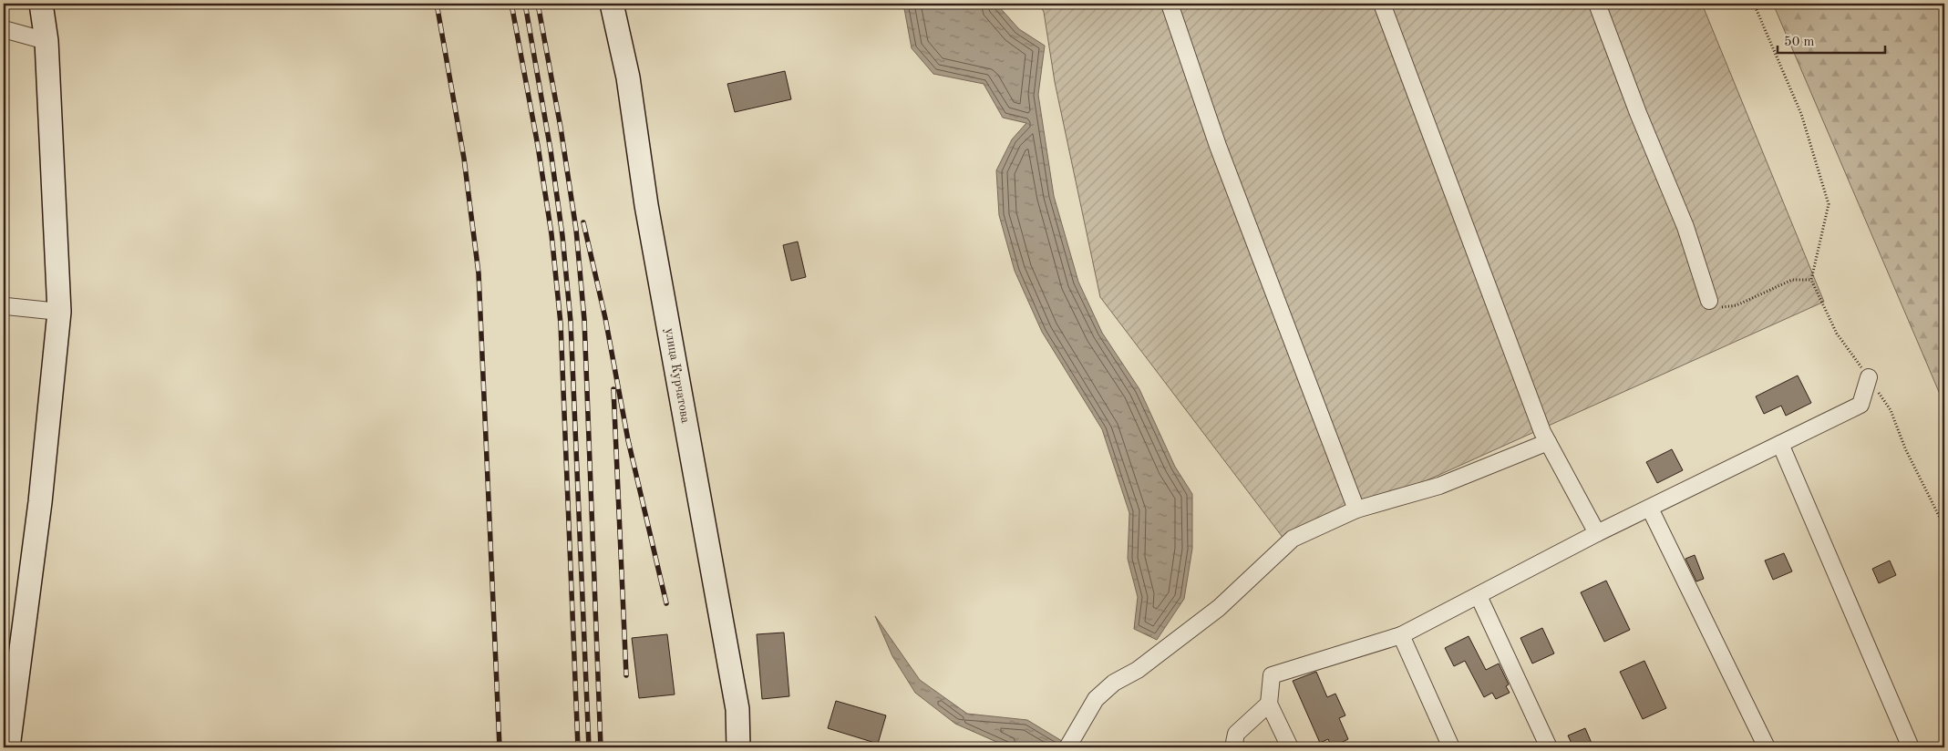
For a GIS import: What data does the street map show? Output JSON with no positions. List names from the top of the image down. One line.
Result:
{"streets":{"street":["улица Курчатова"]},"scale_bar":"50 m"}
